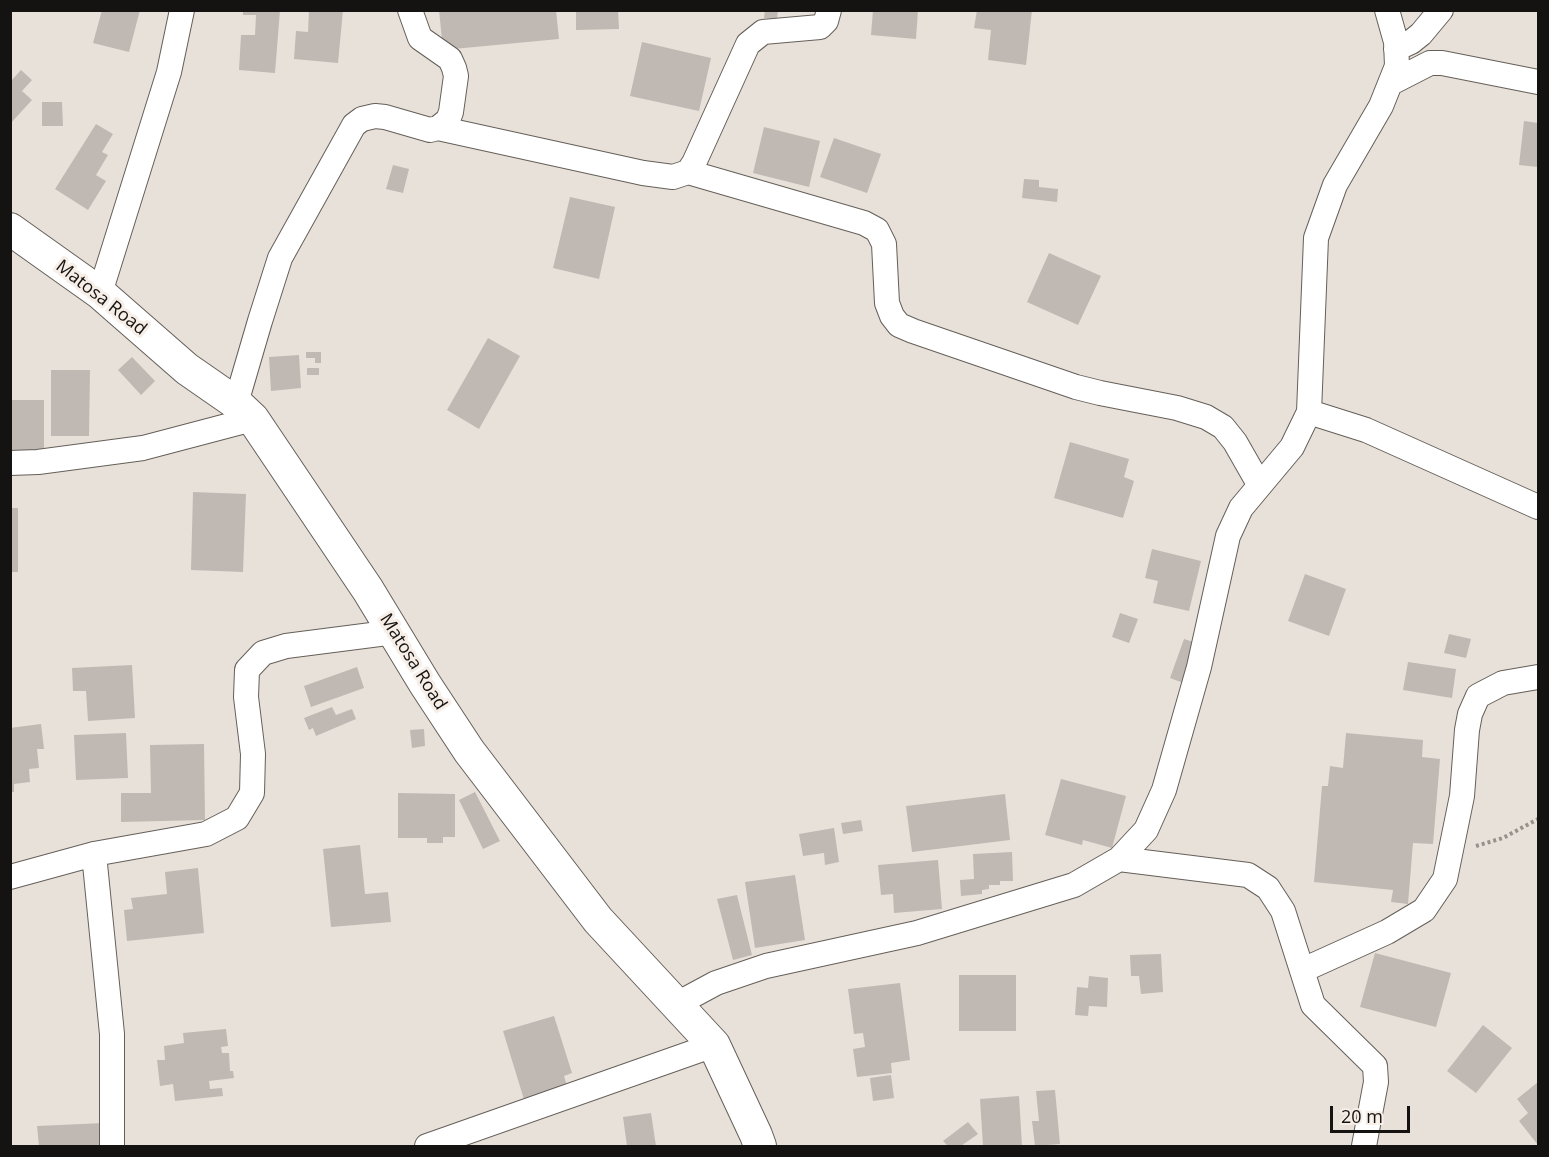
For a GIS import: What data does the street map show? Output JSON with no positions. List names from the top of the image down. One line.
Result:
{"streets":{"street":["Matosa Road"]},"scale_bar":"20 m"}
